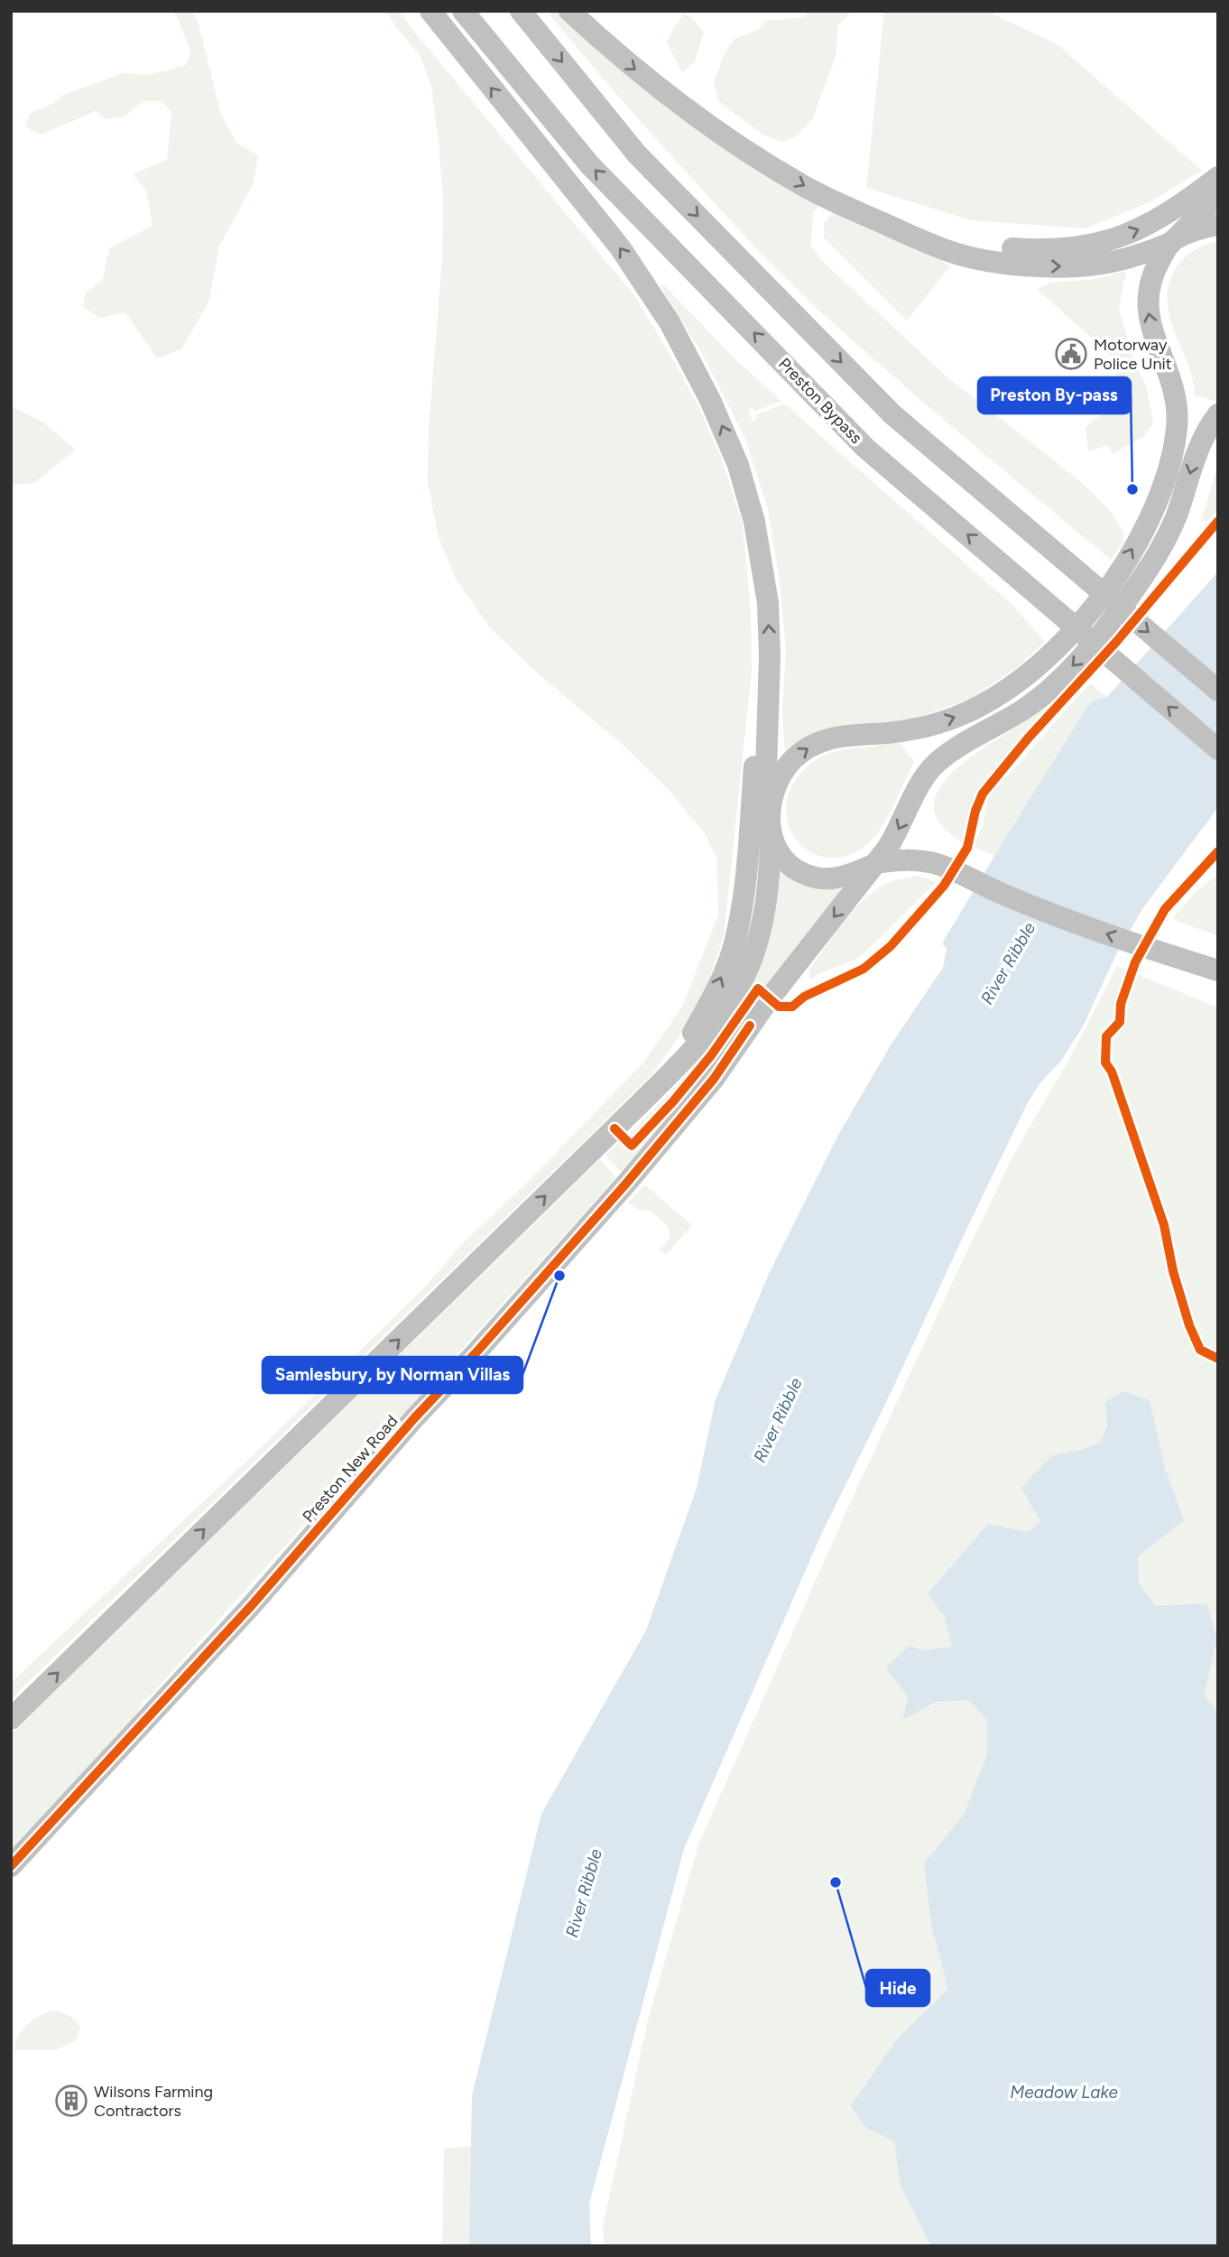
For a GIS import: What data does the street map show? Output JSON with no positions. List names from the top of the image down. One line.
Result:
{"streets":{"highway":["Preston Bypass","Preston New Road"]},"water":["River Ribble","Meadow Lake"],"places":{"public building":["Motorway Police Unit"],"other":["Preston By-pass","Samlesbury, by Norman Villas","Hide"],"building":["Wilsons Farming Contractors"]}}
